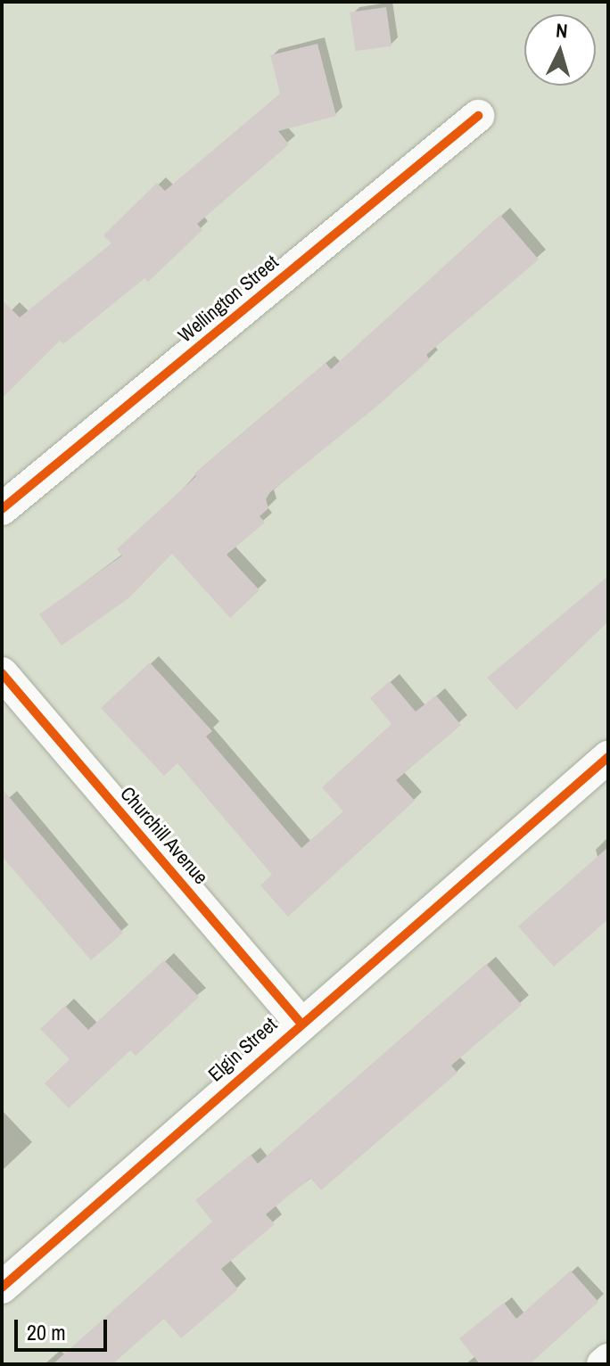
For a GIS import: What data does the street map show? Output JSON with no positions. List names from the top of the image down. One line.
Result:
{"streets":{"street":["Wellington Street","Churchill Avenue","Elgin Street"]},"crossings":[["Churchill Avenue","Elgin Street"]],"scale_bar":"20 m","north":"top"}
